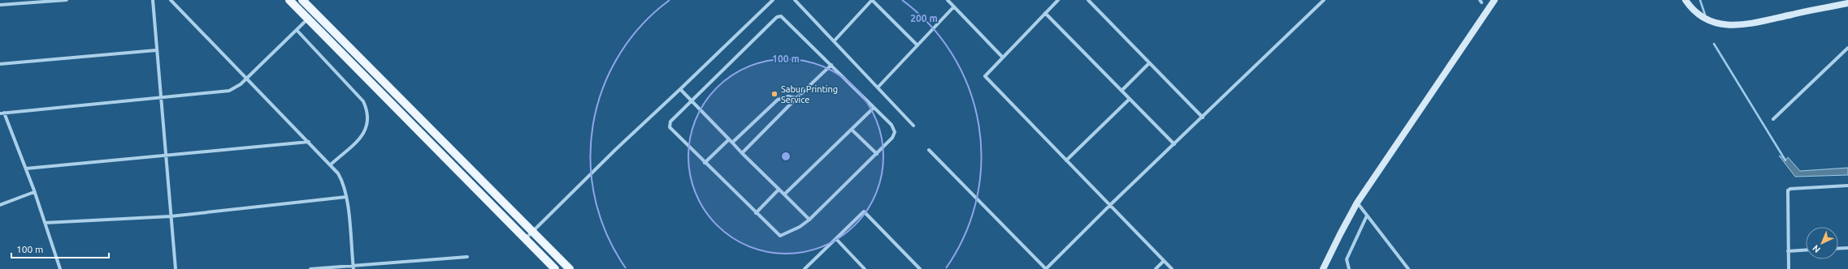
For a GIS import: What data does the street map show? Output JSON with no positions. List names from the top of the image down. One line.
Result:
{"places":["Sabur Printing Service"],"scale_bar":"100 m","north":"bottom left","rings":["200 m","100 m"]}
